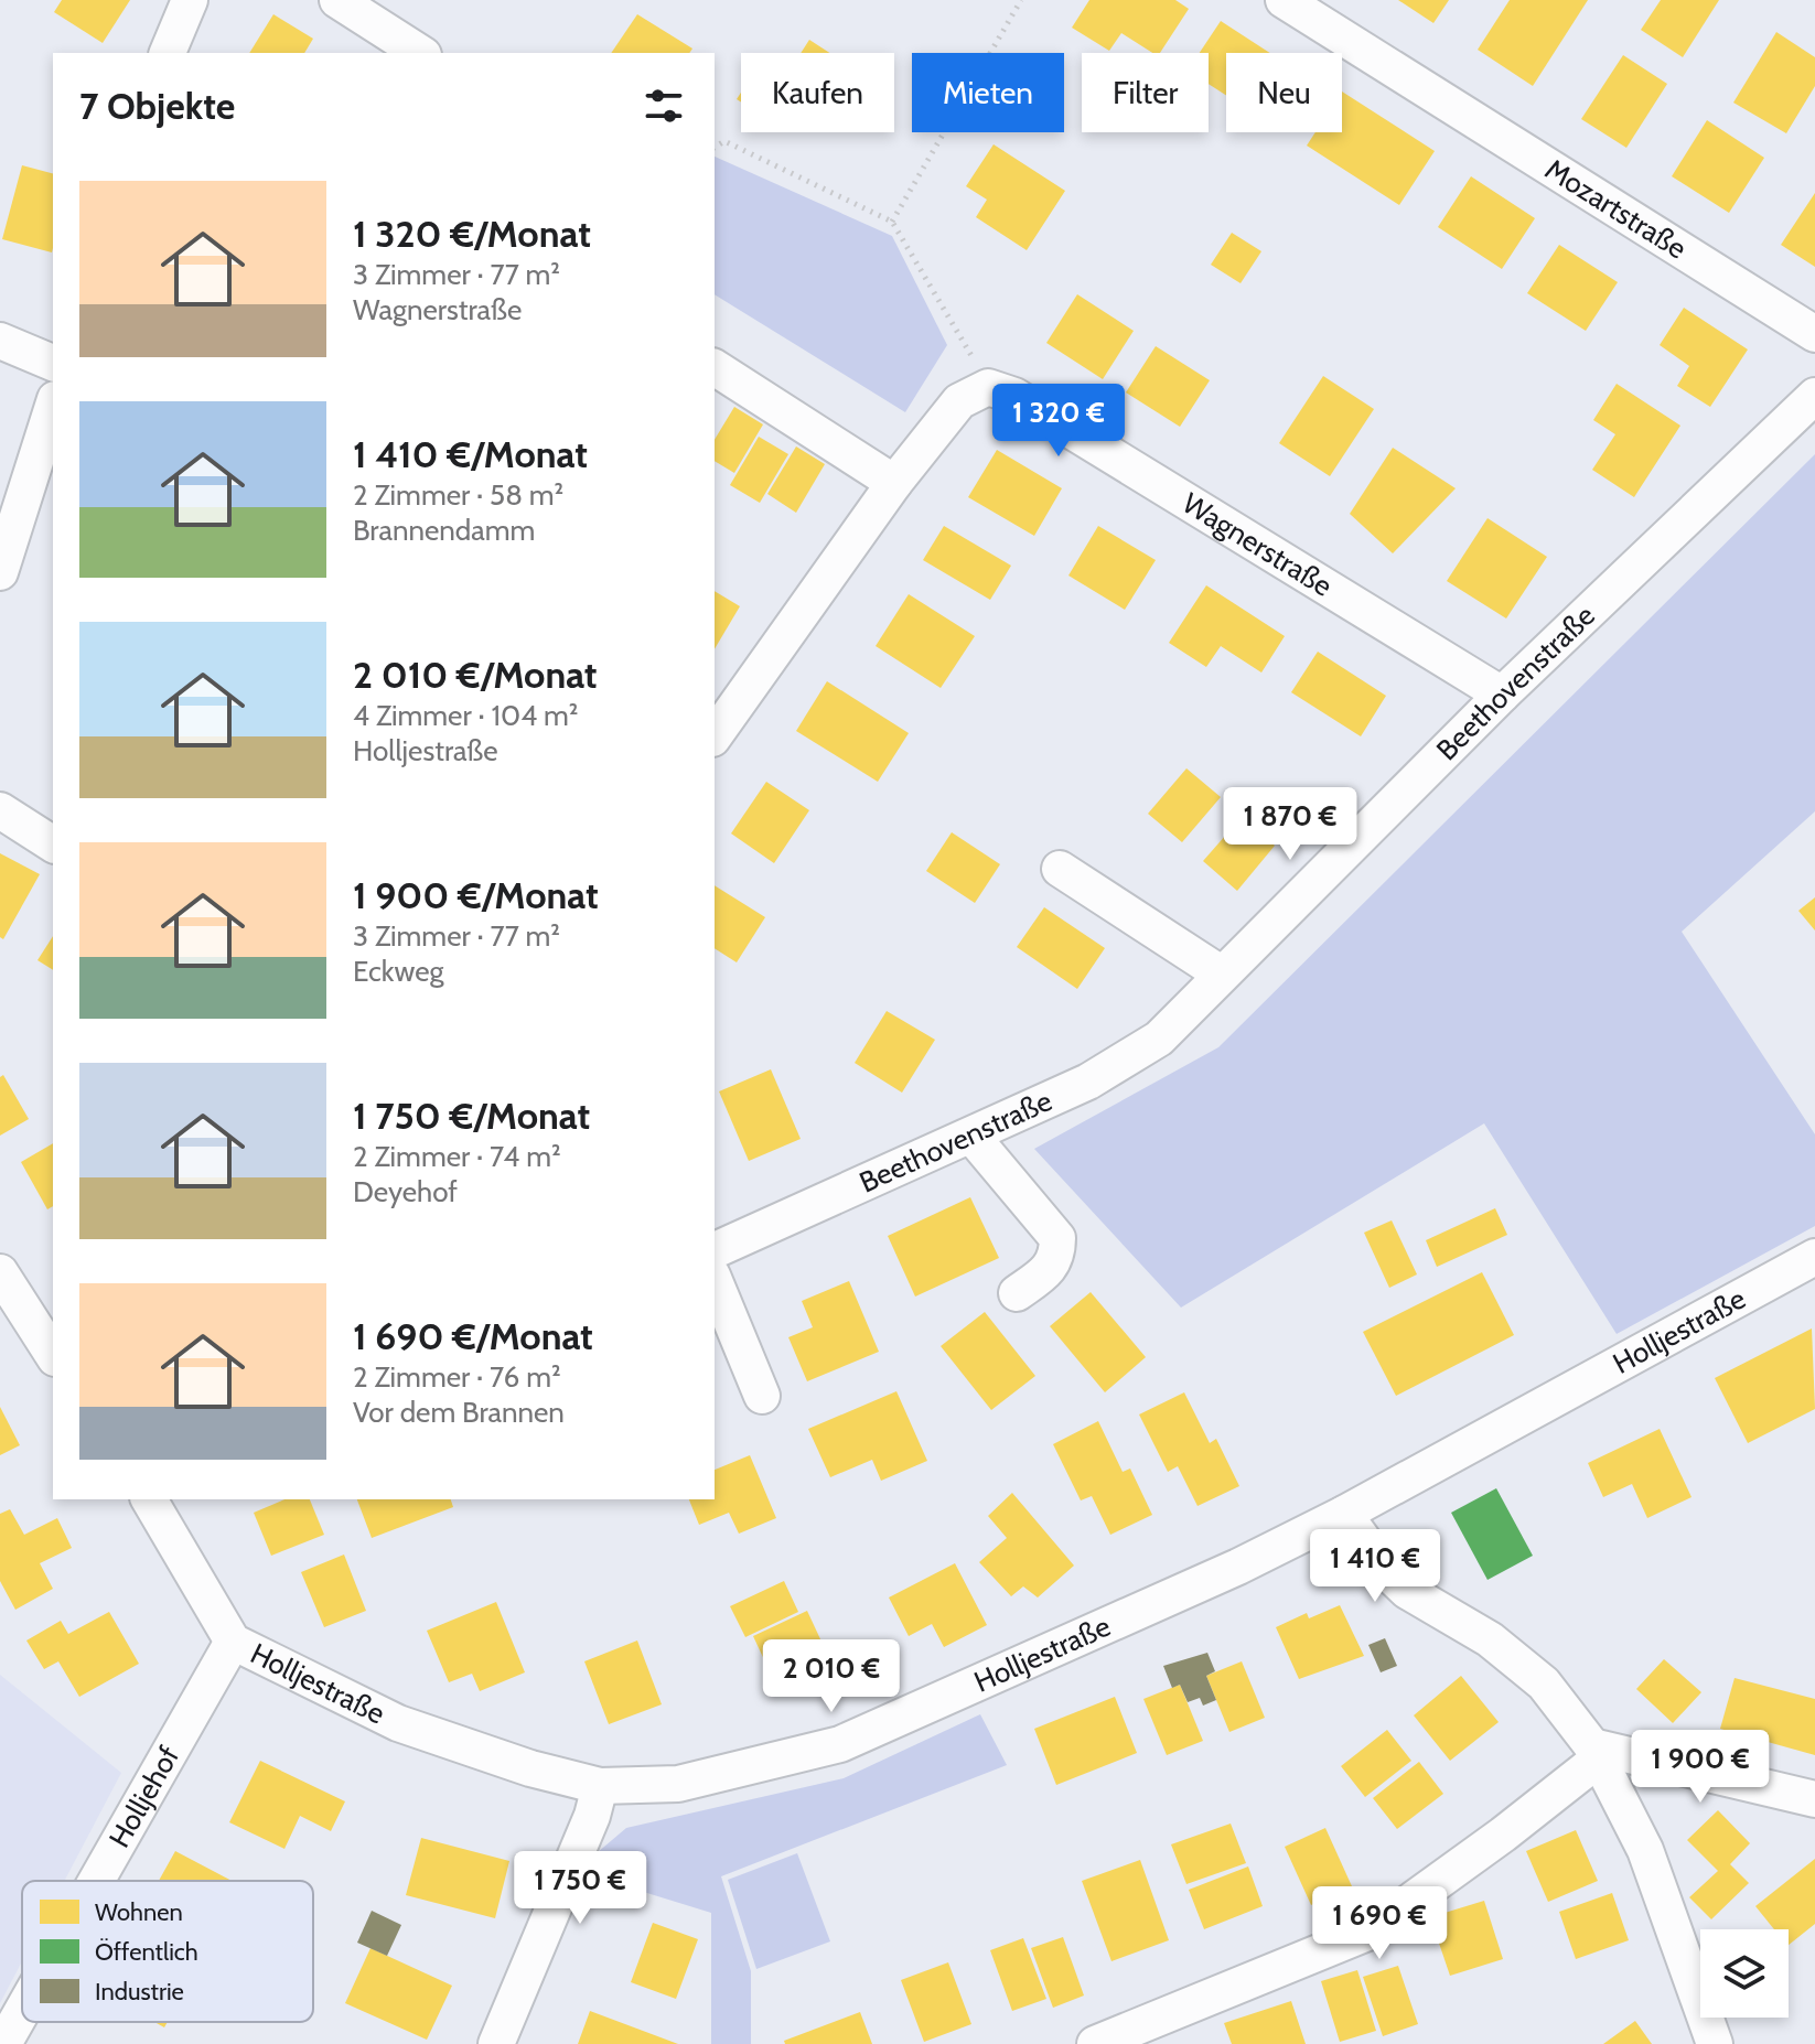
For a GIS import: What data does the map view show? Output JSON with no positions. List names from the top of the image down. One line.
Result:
{"streets":{"street":["Mozartstraße","Wagnerstraße","Beethovenstraße","Holljestraße","Holljehof"]},"crossings":[["Wagnerstraße","Beethovenstraße"],["Holljestraße","Holljehof"]],"legend":["Wohnen","Öffentlich","Industrie"],"page":{"chip":["Kaufen","Mieten","Filter","Neu"],"heading":"7 Objekte","list":[{"name":"1 320 €/Monat","note":"3 Zimmer · 77 m² · Wagnerstraße"},{"name":"1 410 €/Monat","note":"2 Zimmer · 58 m² · Brannendamm"},{"name":"2 010 €/Monat","note":"4 Zimmer · 104 m² · Holljestraße"},{"name":"1 900 €/Monat","note":"3 Zimmer · 77 m² · Eckweg"},{"name":"1 750 €/Monat","note":"2 Zimmer · 74 m² · Deyehof"},{"name":"1 690 €/Monat","note":"2 Zimmer · 76 m² · Vor dem Brannen"}],"price":["1 320 €","1 870 €","1 410 €","2 010 €","1 900 €","1 750 €","1 690 €"]}}
